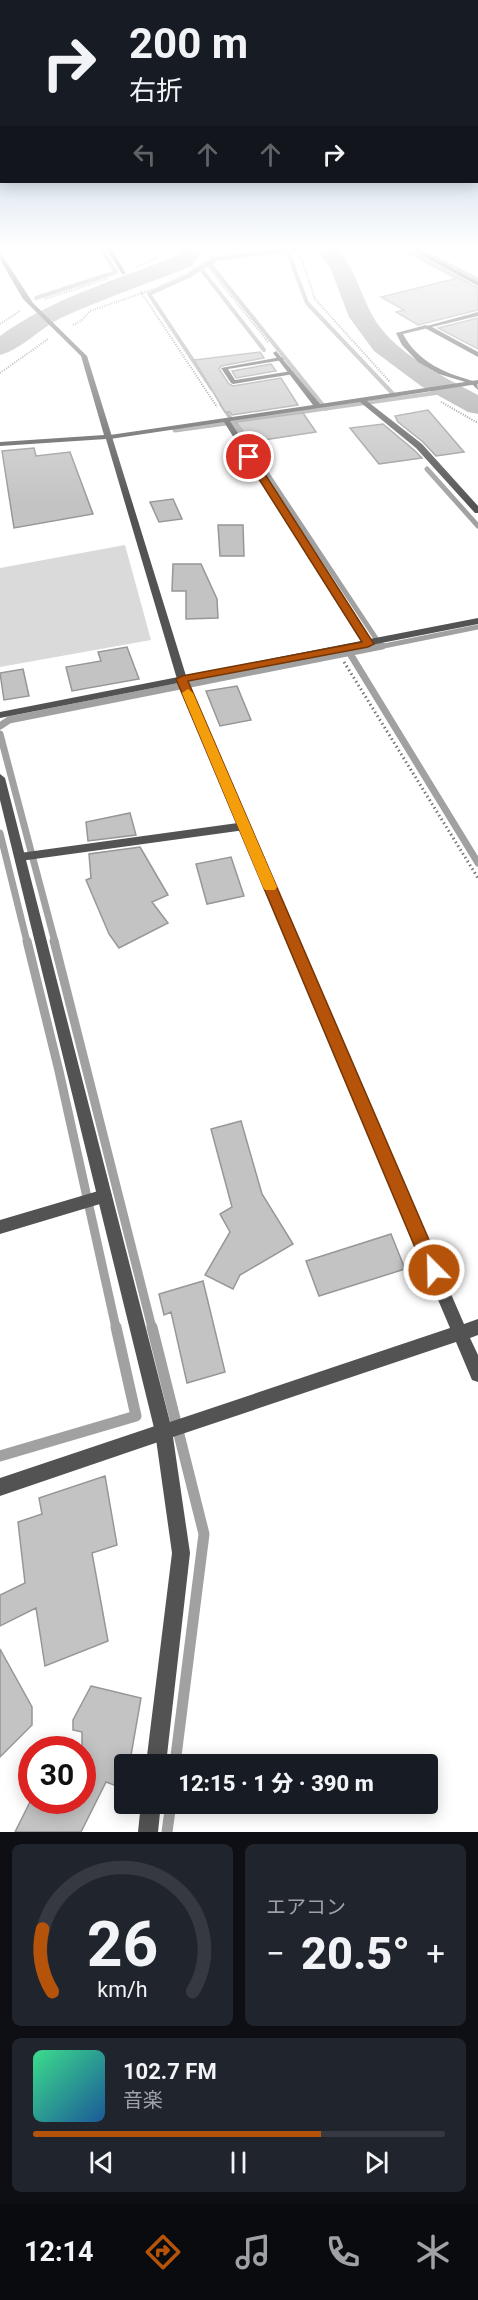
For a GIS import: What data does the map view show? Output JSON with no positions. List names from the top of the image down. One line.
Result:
{"page":{"turn":["200 m","右折"],"limit":"30","trip":"12:15 · 1 分 · 390 m","tile":"エアコン","heat":["−","20.5°","+"],"song":["102.7 FM","音楽"],"tabs":"12:14","gauge":["26","km/h"]}}
